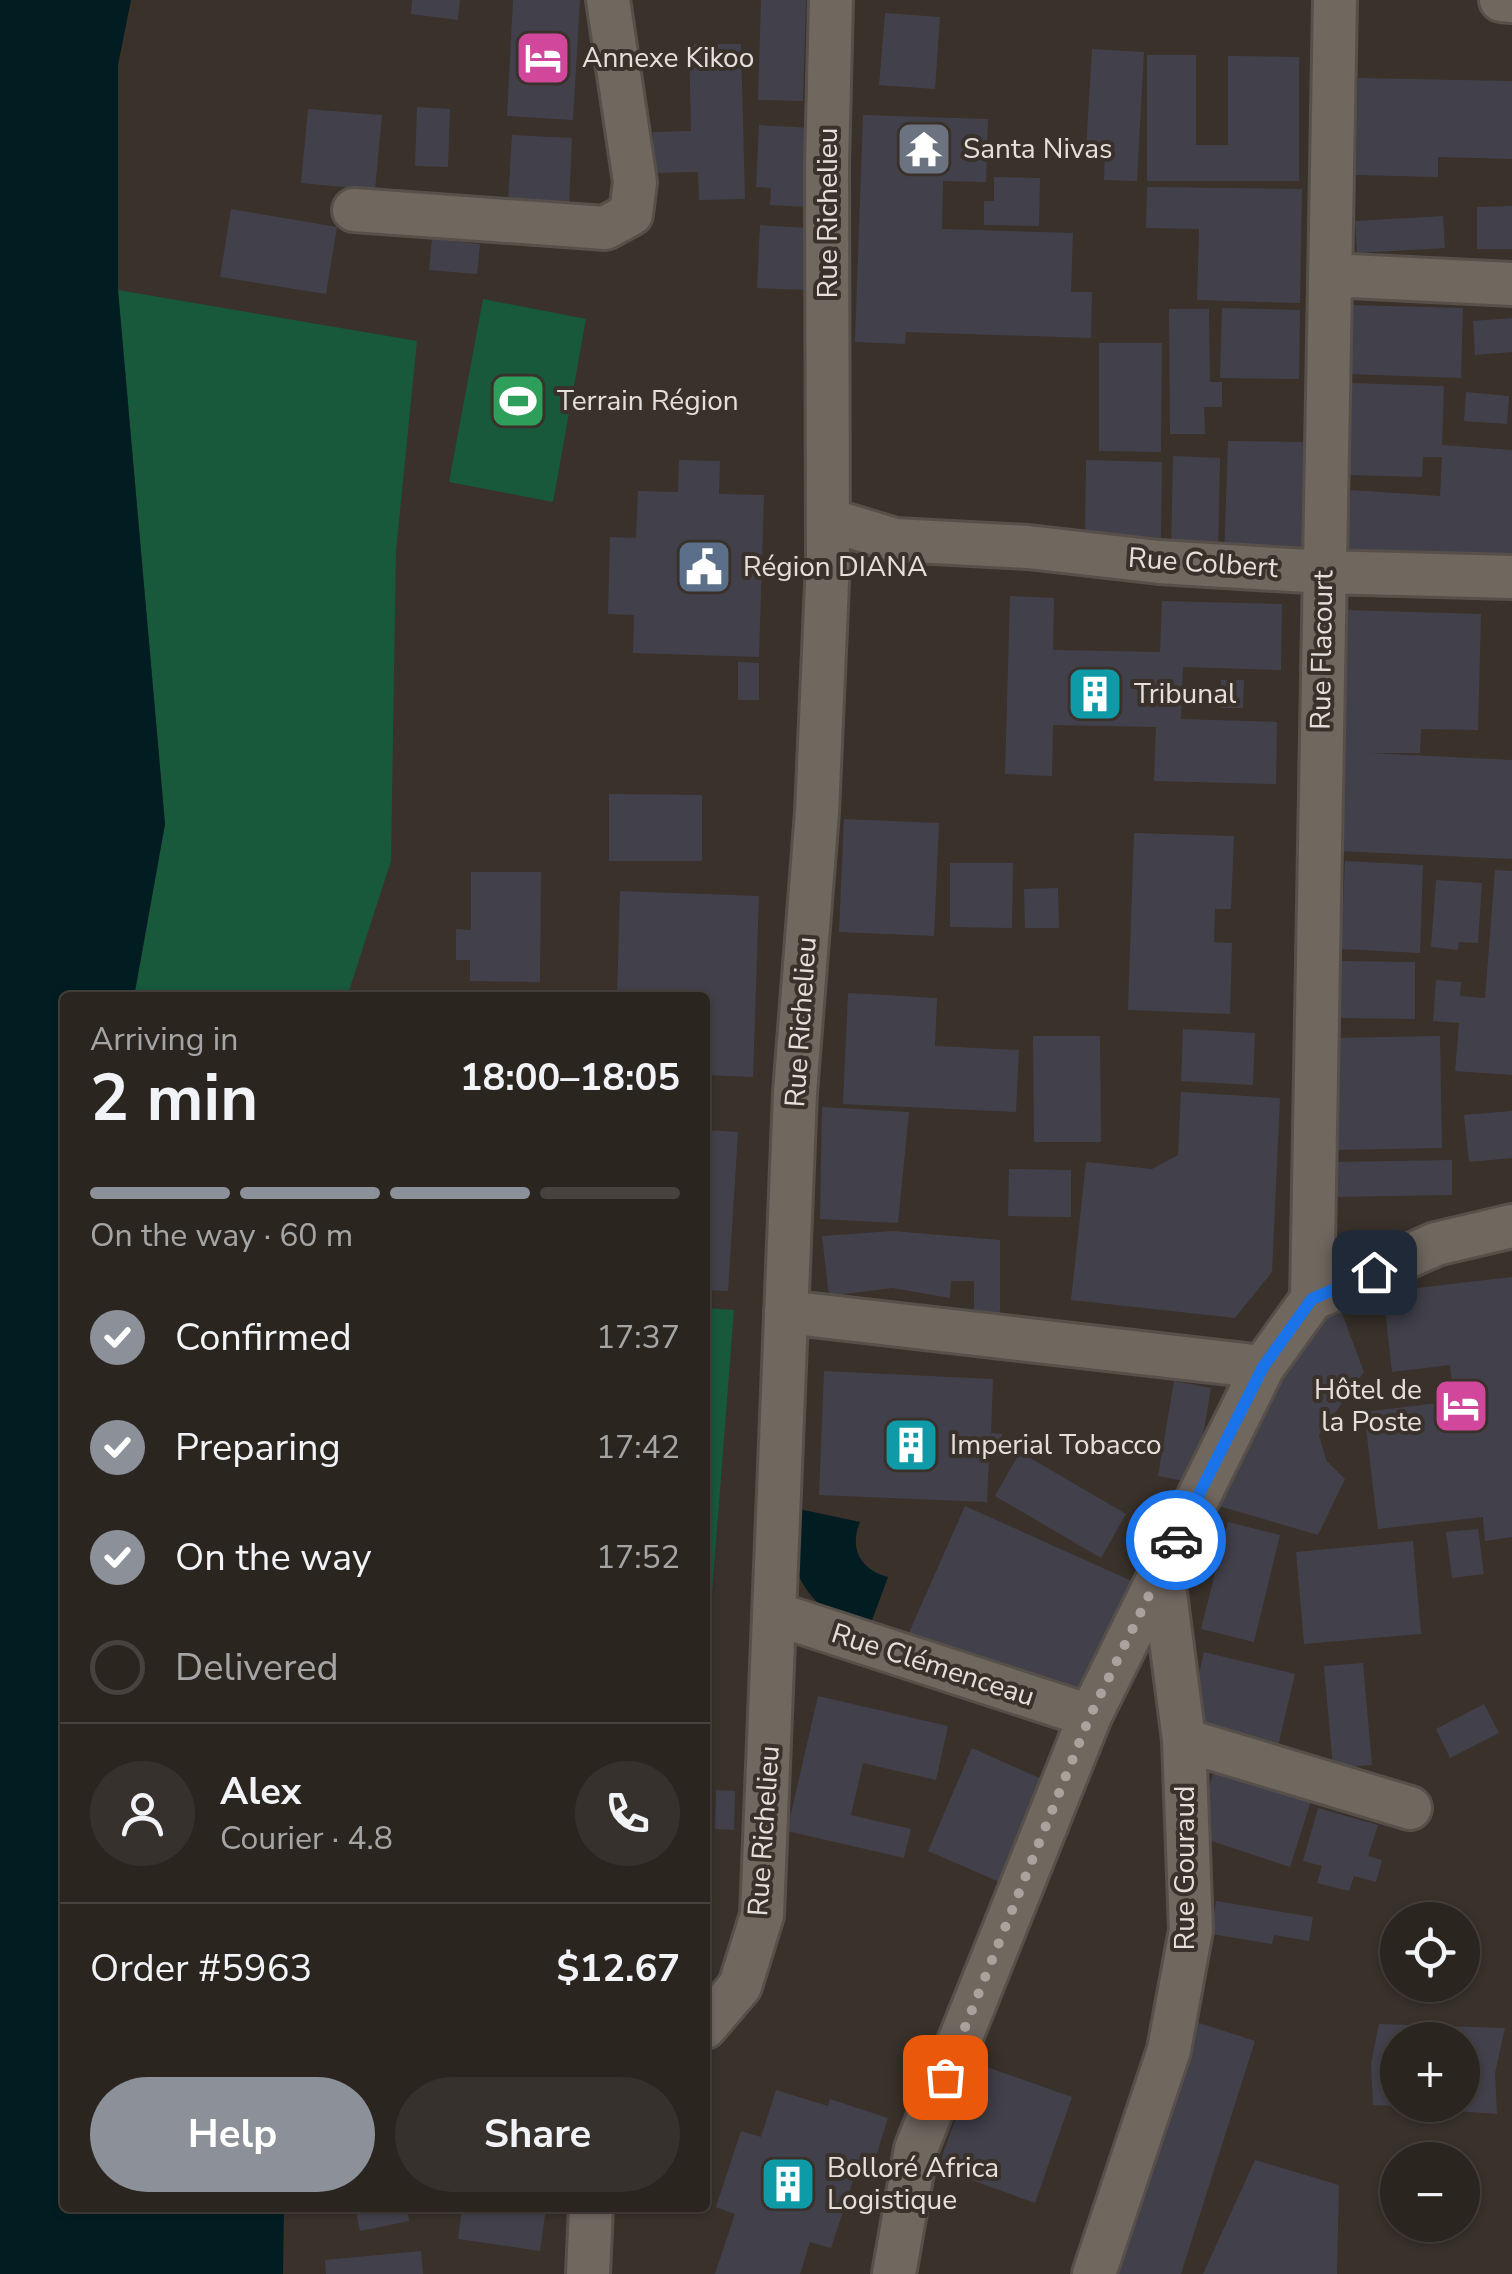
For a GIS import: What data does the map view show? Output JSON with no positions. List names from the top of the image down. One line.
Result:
{"streets":{"street":["Rue Richelieu","Rue Colbert","Rue Flacourt","Rue Clémenceau","Rue Gouraud"]},"crossings":[["Rue Richelieu","Rue Colbert"],["Rue Richelieu","Rue Clémenceau"],["Rue Colbert","Rue Flacourt"]],"places":{"hotel":["Annexe Kikoo","Hôtel de la Poste"],"temple":["Santa Nivas"],"sports":["Terrain Région"],"public building":["Région DIANA"],"building":["Tribunal","Imperial Tobacco","Bolloré Africa Logistique"]},"page":{"heading":["2 min","Arriving in","18:00–18:05"],"panel":["Alex","Courier · 4.8","Order #5963","$12.67"],"bar":"On the way · 60 m","list":[["Confirmed","17:37"],["Preparing","17:42"],["On the way","17:52"],"Delivered"],"map_buttons":["+","−"],"buttons":["Help","Share"]}}
